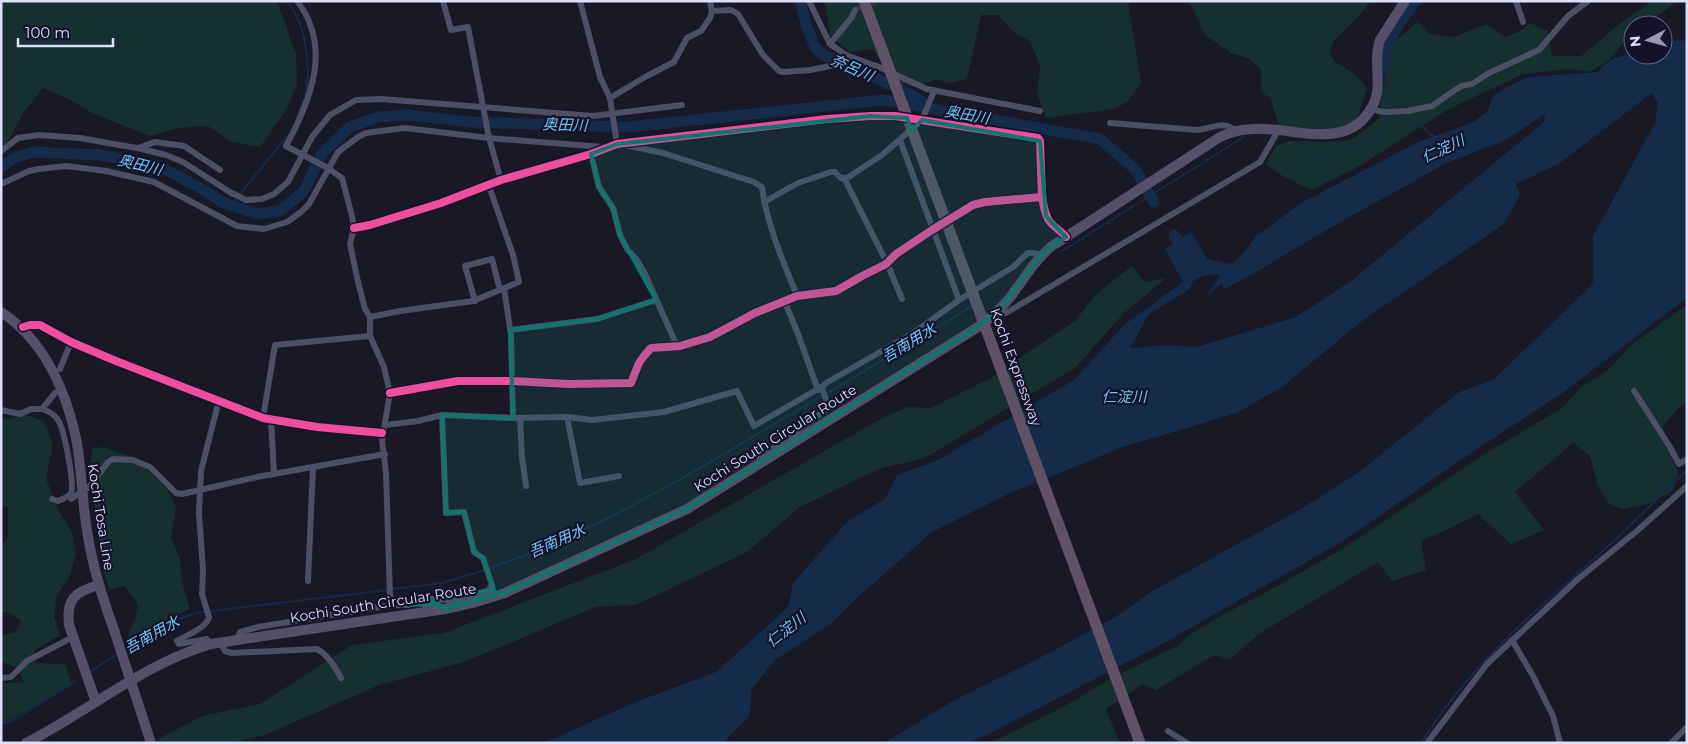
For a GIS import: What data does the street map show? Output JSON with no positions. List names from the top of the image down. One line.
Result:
{"streets":{"highway":["Kochi Expressway"],"main road":["Kochi South Circular Route","Kochi Tosa Line"]},"water":["奈呂川","奥田川","仁淀川","吾南用水"],"scale_bar":"100 m","north":"left"}
